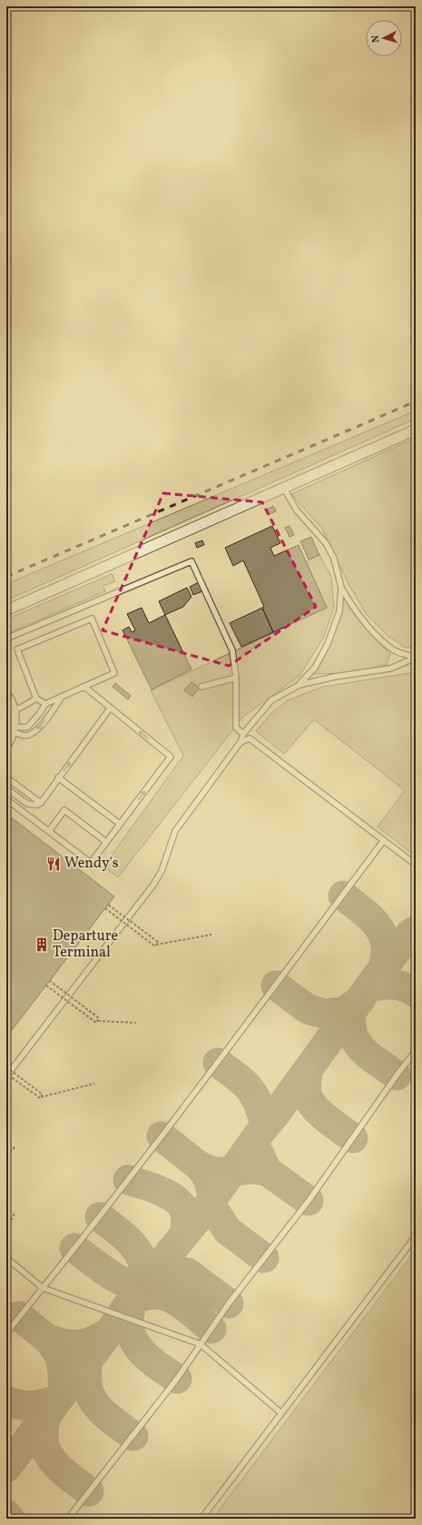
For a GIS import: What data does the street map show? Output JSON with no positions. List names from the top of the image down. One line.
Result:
{"places":{"restaurant":["Wendy's"],"building":["Departure Terminal"]},"north":"left"}
